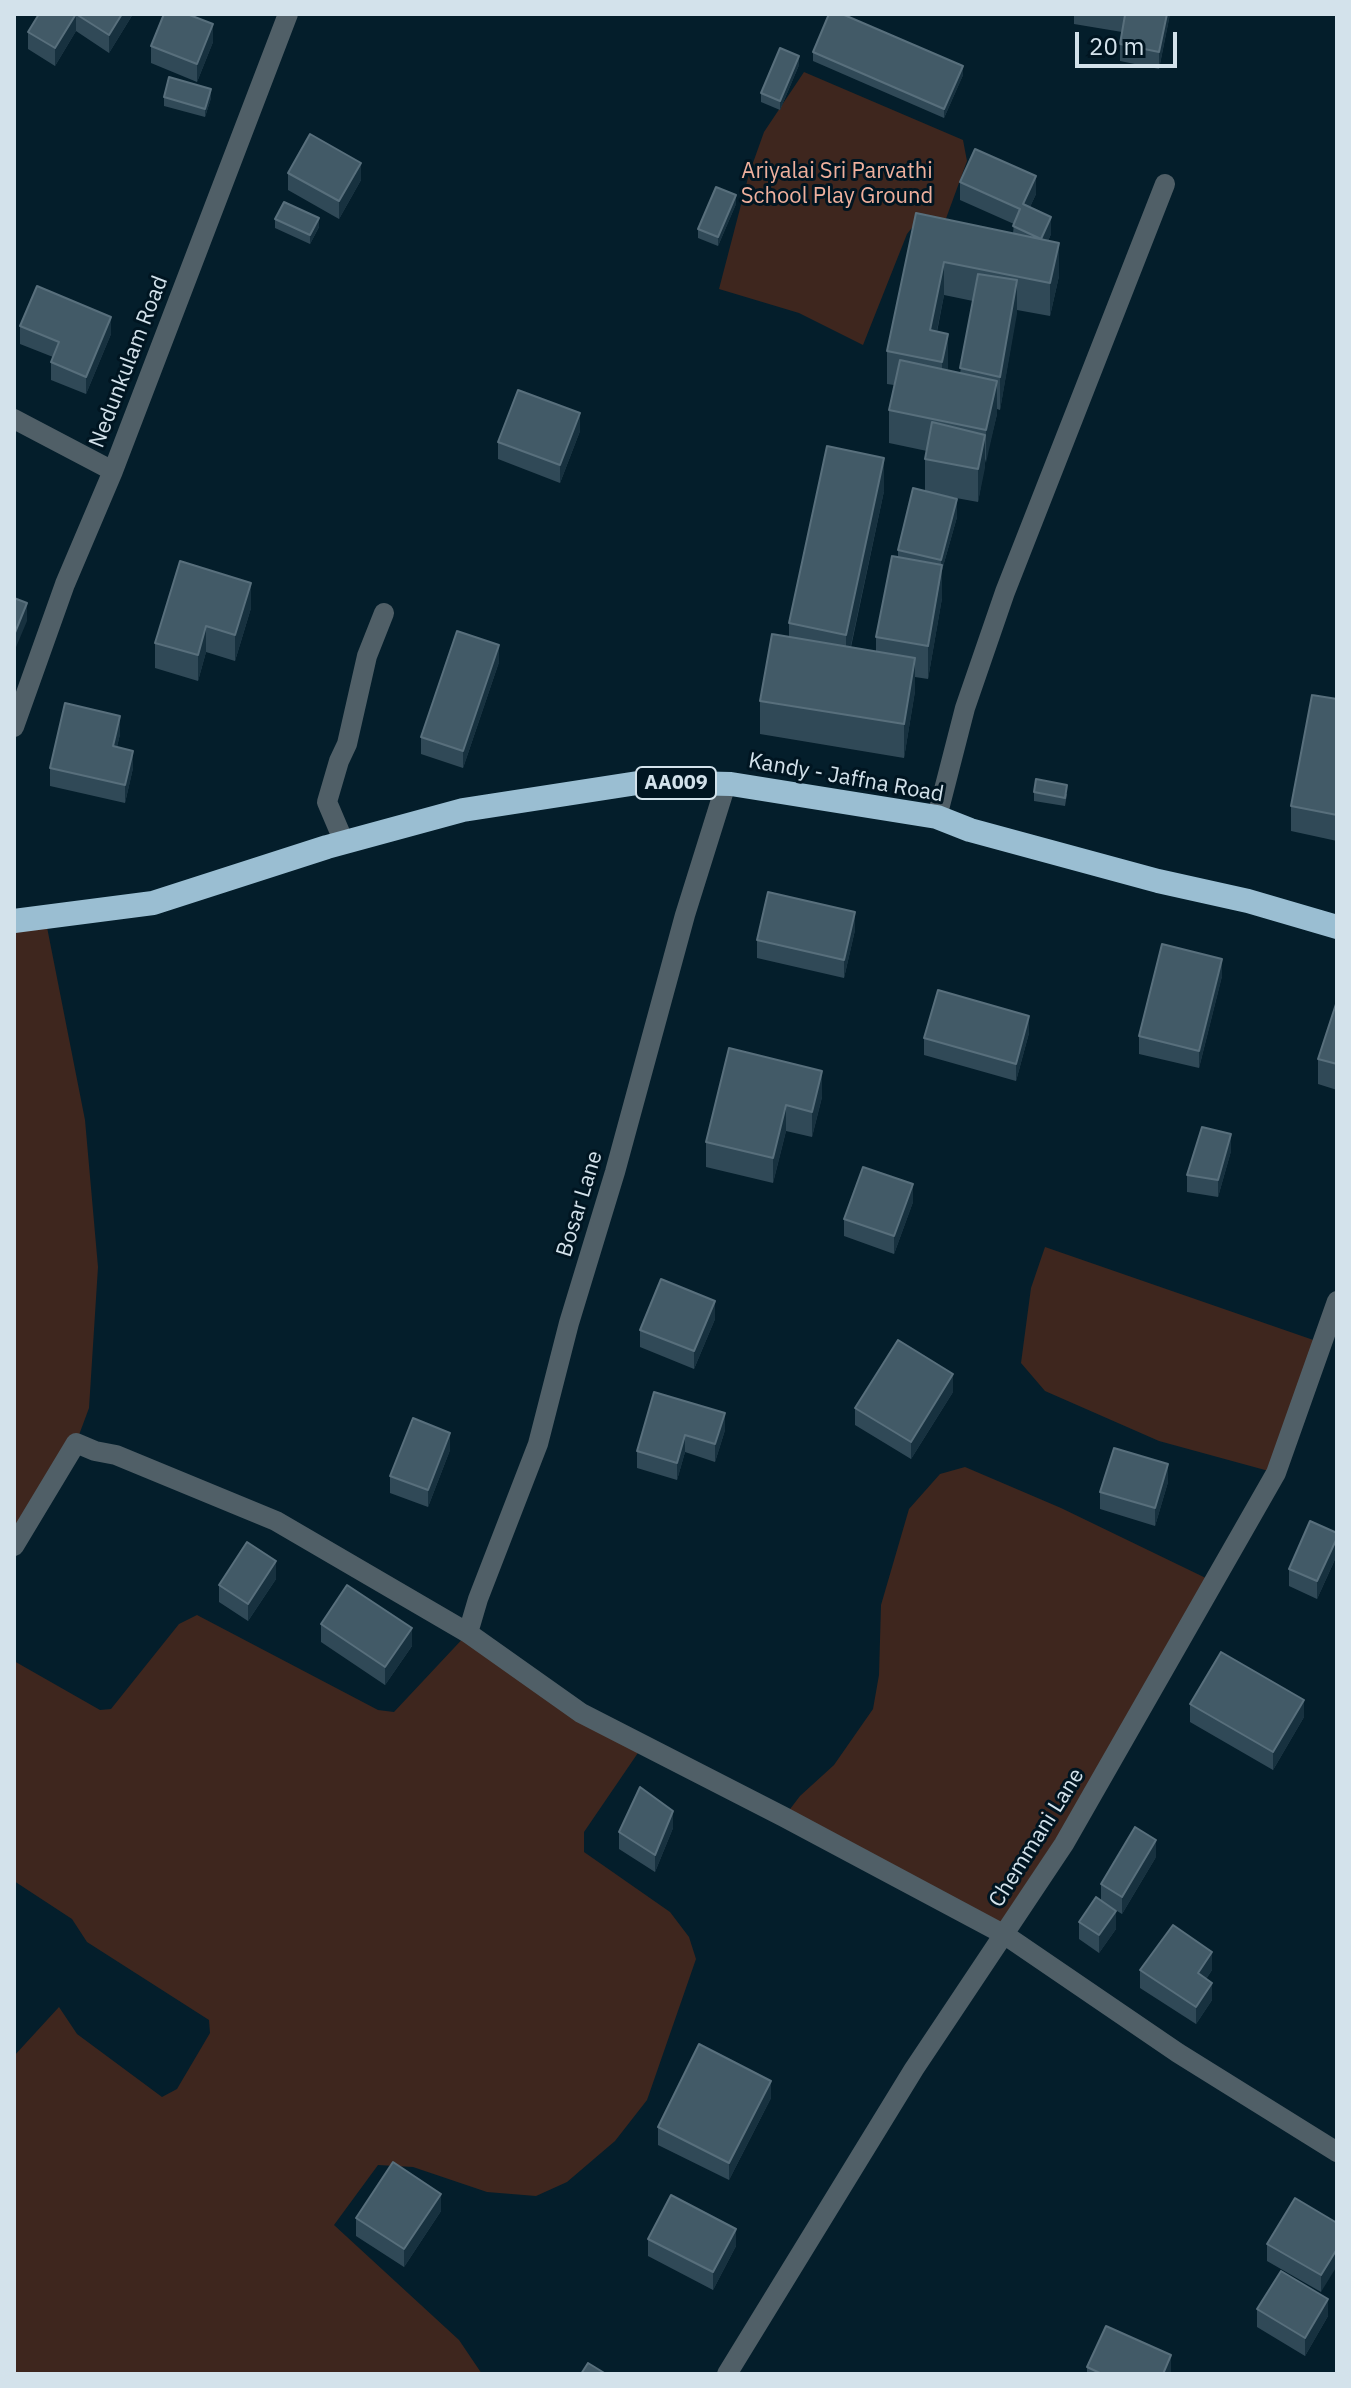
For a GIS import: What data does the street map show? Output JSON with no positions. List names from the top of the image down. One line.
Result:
{"streets":{"highway":["Kandy - Jaffna Road","AA009"],"street":["Nedunkulam Road","Bosar Lane","Chemmani Lane"]},"crossings":[["Kandy - Jaffna Road","Bosar Lane"]],"parks":["Ariyalai Sri Parvathi School Play Ground"],"scale_bar":"20 m"}
